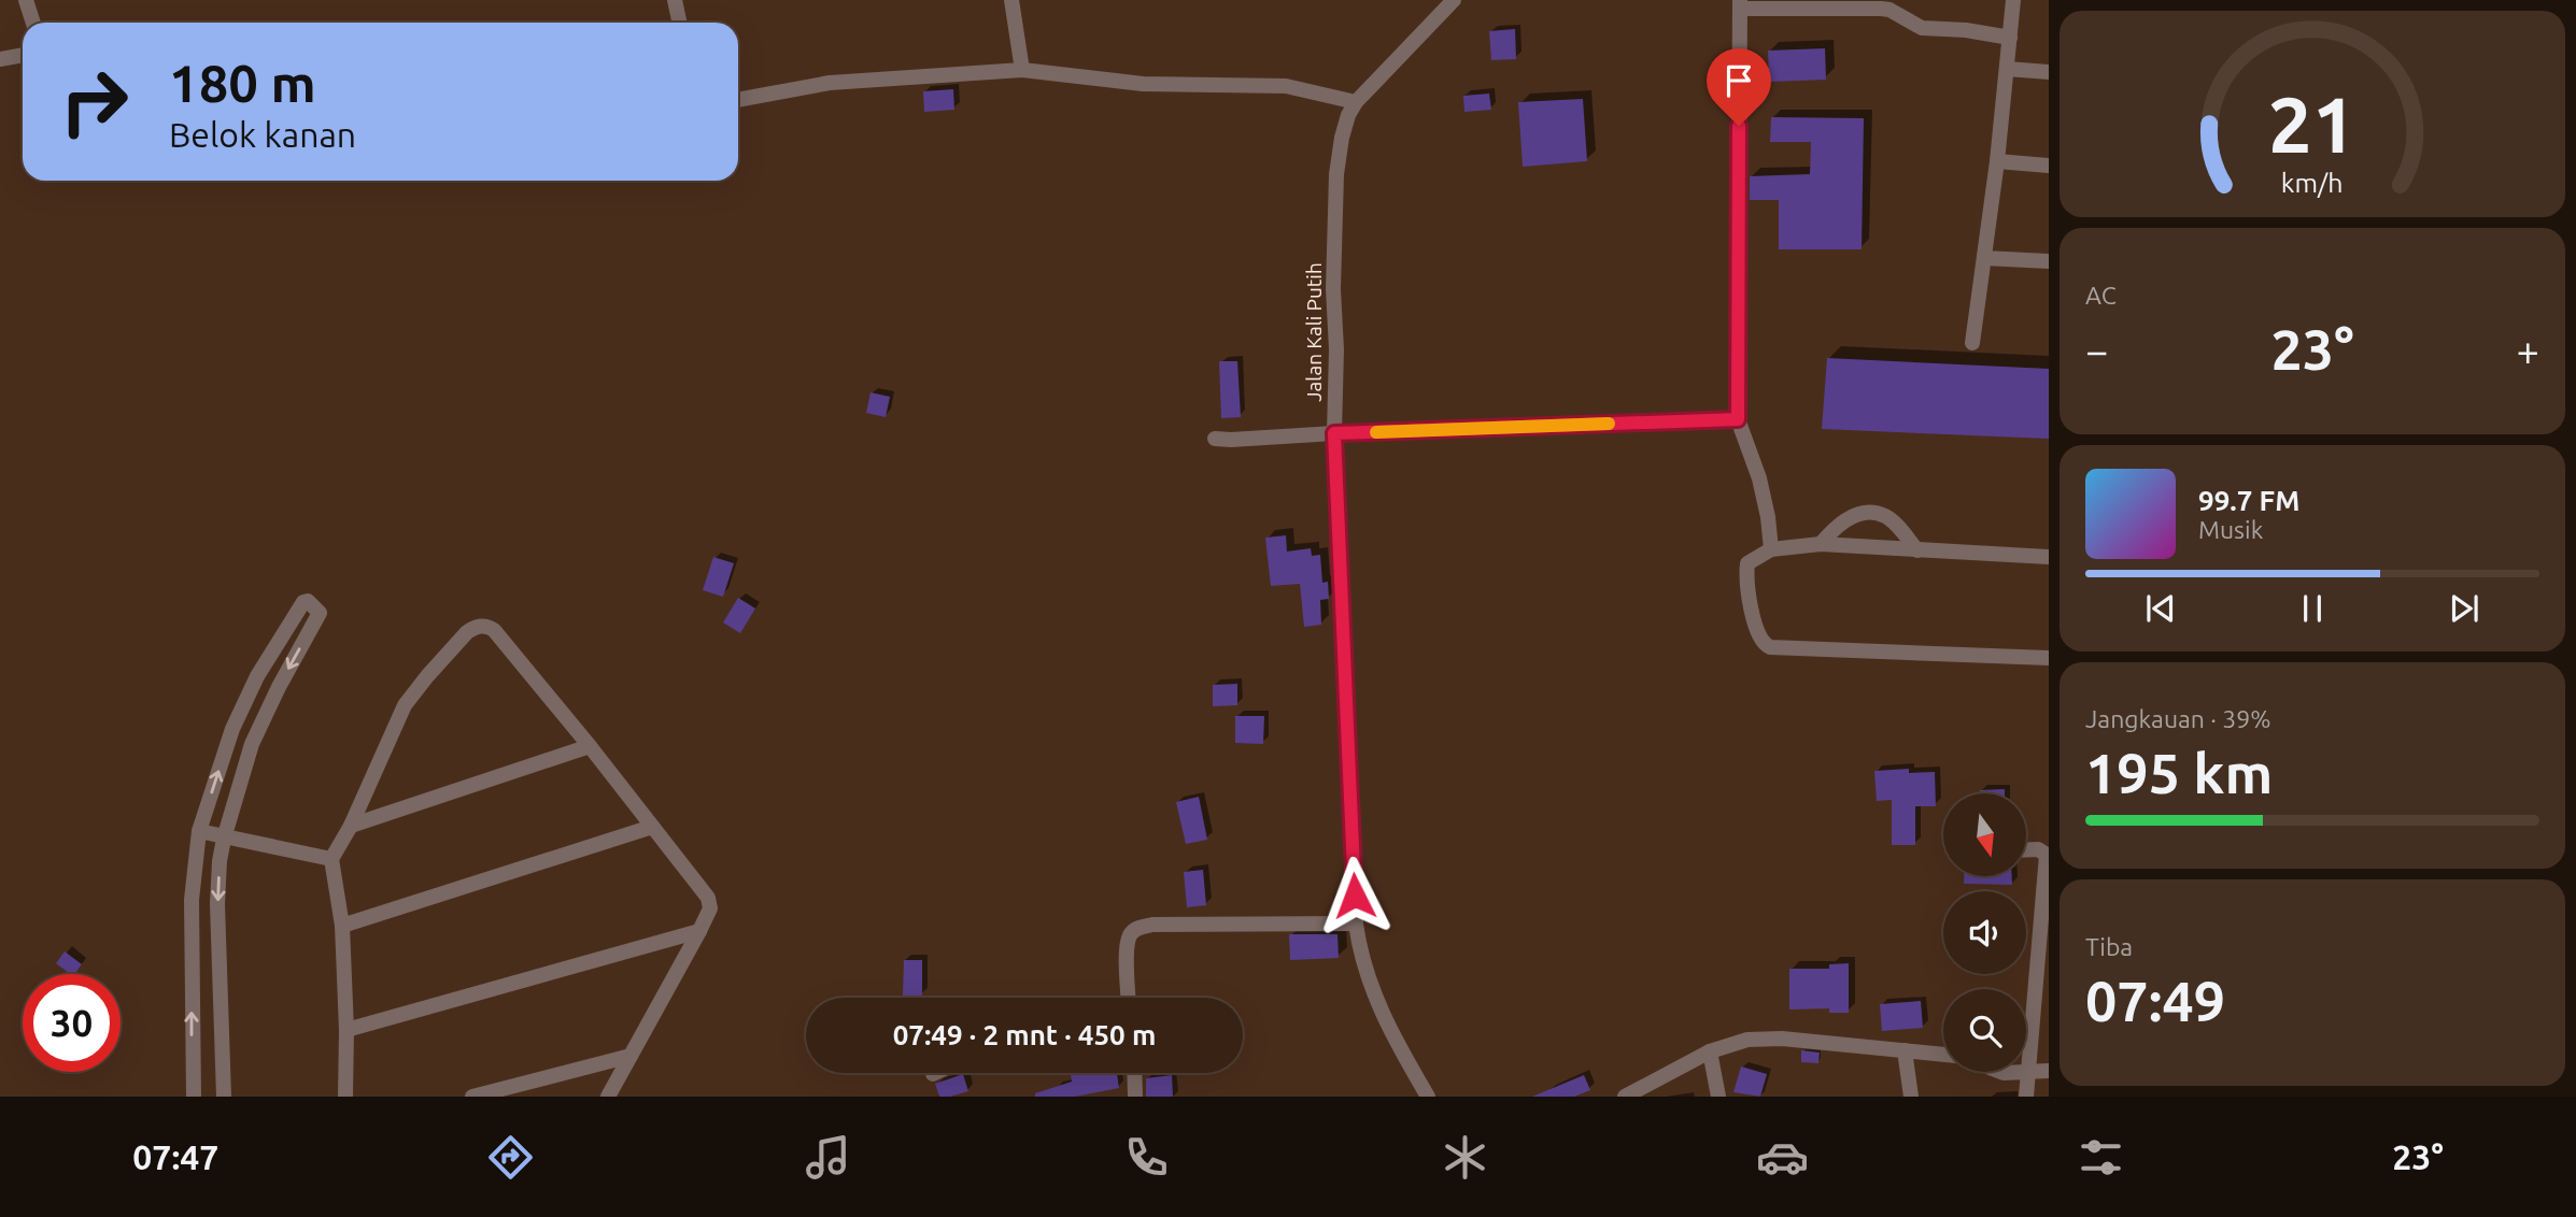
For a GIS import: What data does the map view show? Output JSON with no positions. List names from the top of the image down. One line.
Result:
{"streets":{"street":["Jalan Kali Putih"]},"north":"bottom","page":{"turn":["180 m","Belok kanan"],"tile":["AC",["Jangkauan · 39%","195 km"],["Tiba","07:49"]],"heat":["−","23°","+"],"song":["99.7 FM","Musik"],"limit":"30","trip":"07:49 · 2 mnt · 450 m","tabs":["07:47","23°"],"gauge":["21","km/h"]}}
